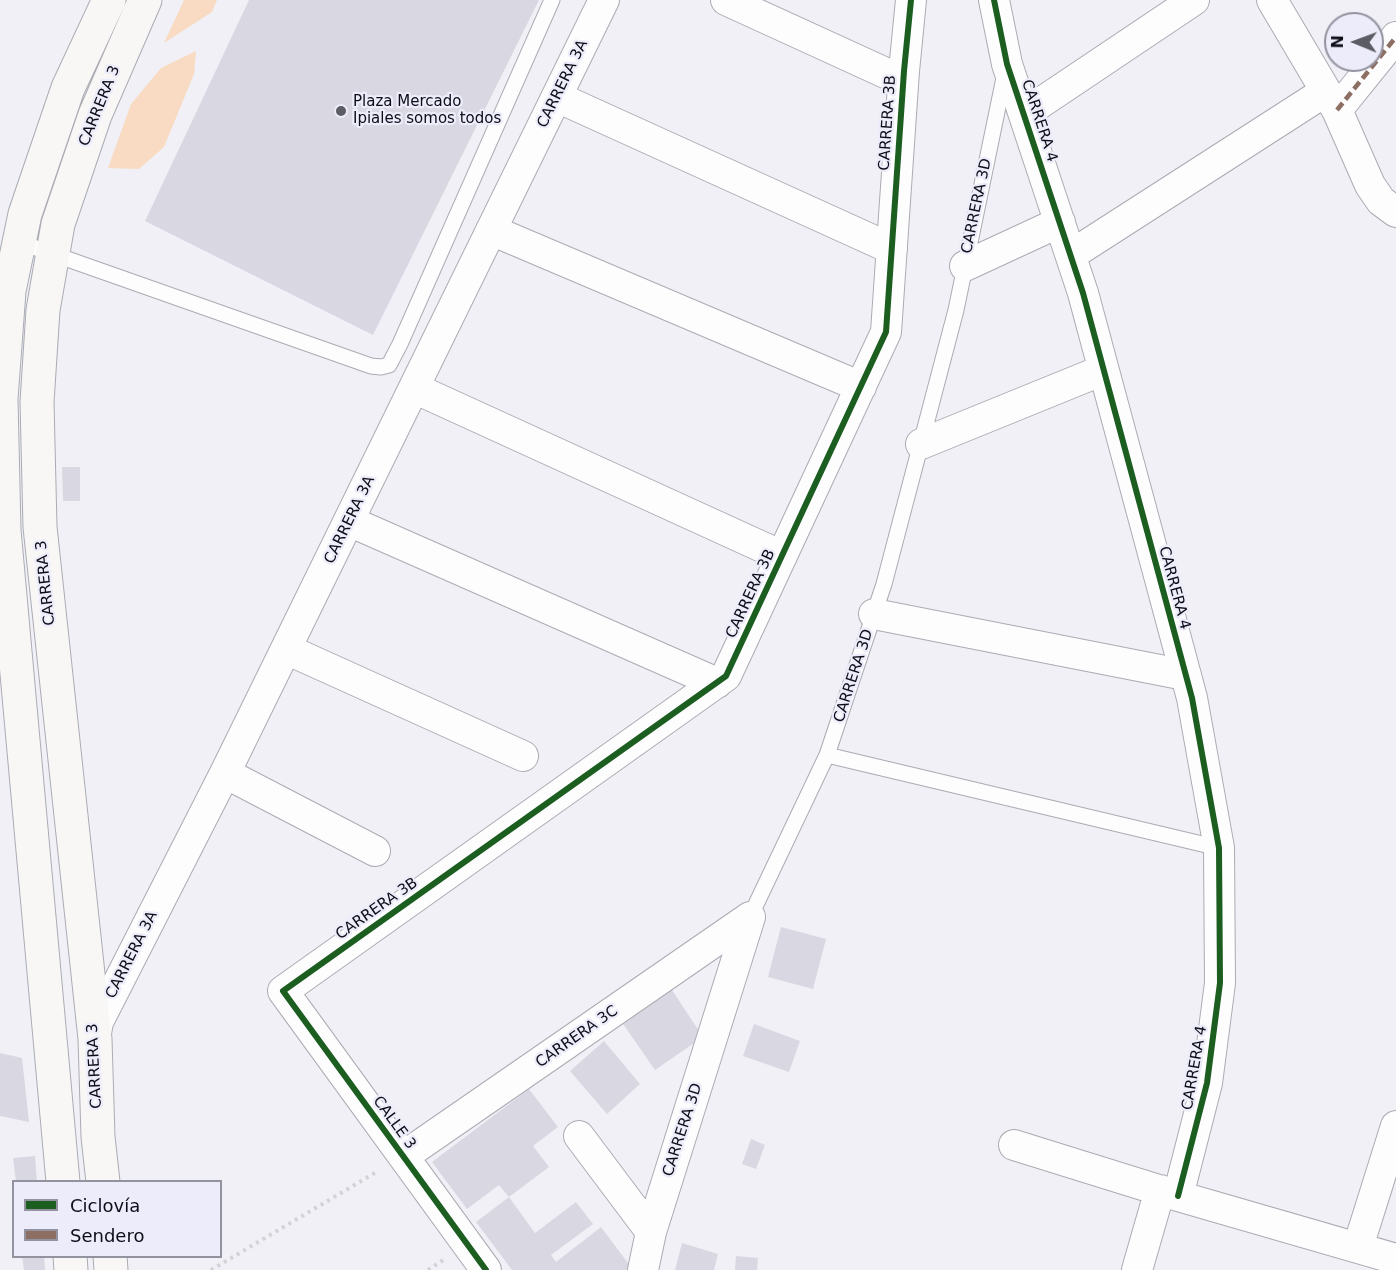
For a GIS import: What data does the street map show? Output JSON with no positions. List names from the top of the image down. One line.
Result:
{"streets":{"street":["CARRERA 3A","CARRERA 3","CARRERA 4","CARRERA 3B","CARRERA 3D","CARRERA 3C","CALLE 3"]},"crossings":[["CARRERA 3A","CARRERA 3"],["CARRERA 4","CARRERA 3D"],["CARRERA 3B","CALLE 3"],["CARRERA 3D","CARRERA 3C"],["CARRERA 3C","CALLE 3"]],"places":["Plaza Mercado Ipiales somos todos"],"legend":["Ciclovía","Sendero"],"north":"left"}
